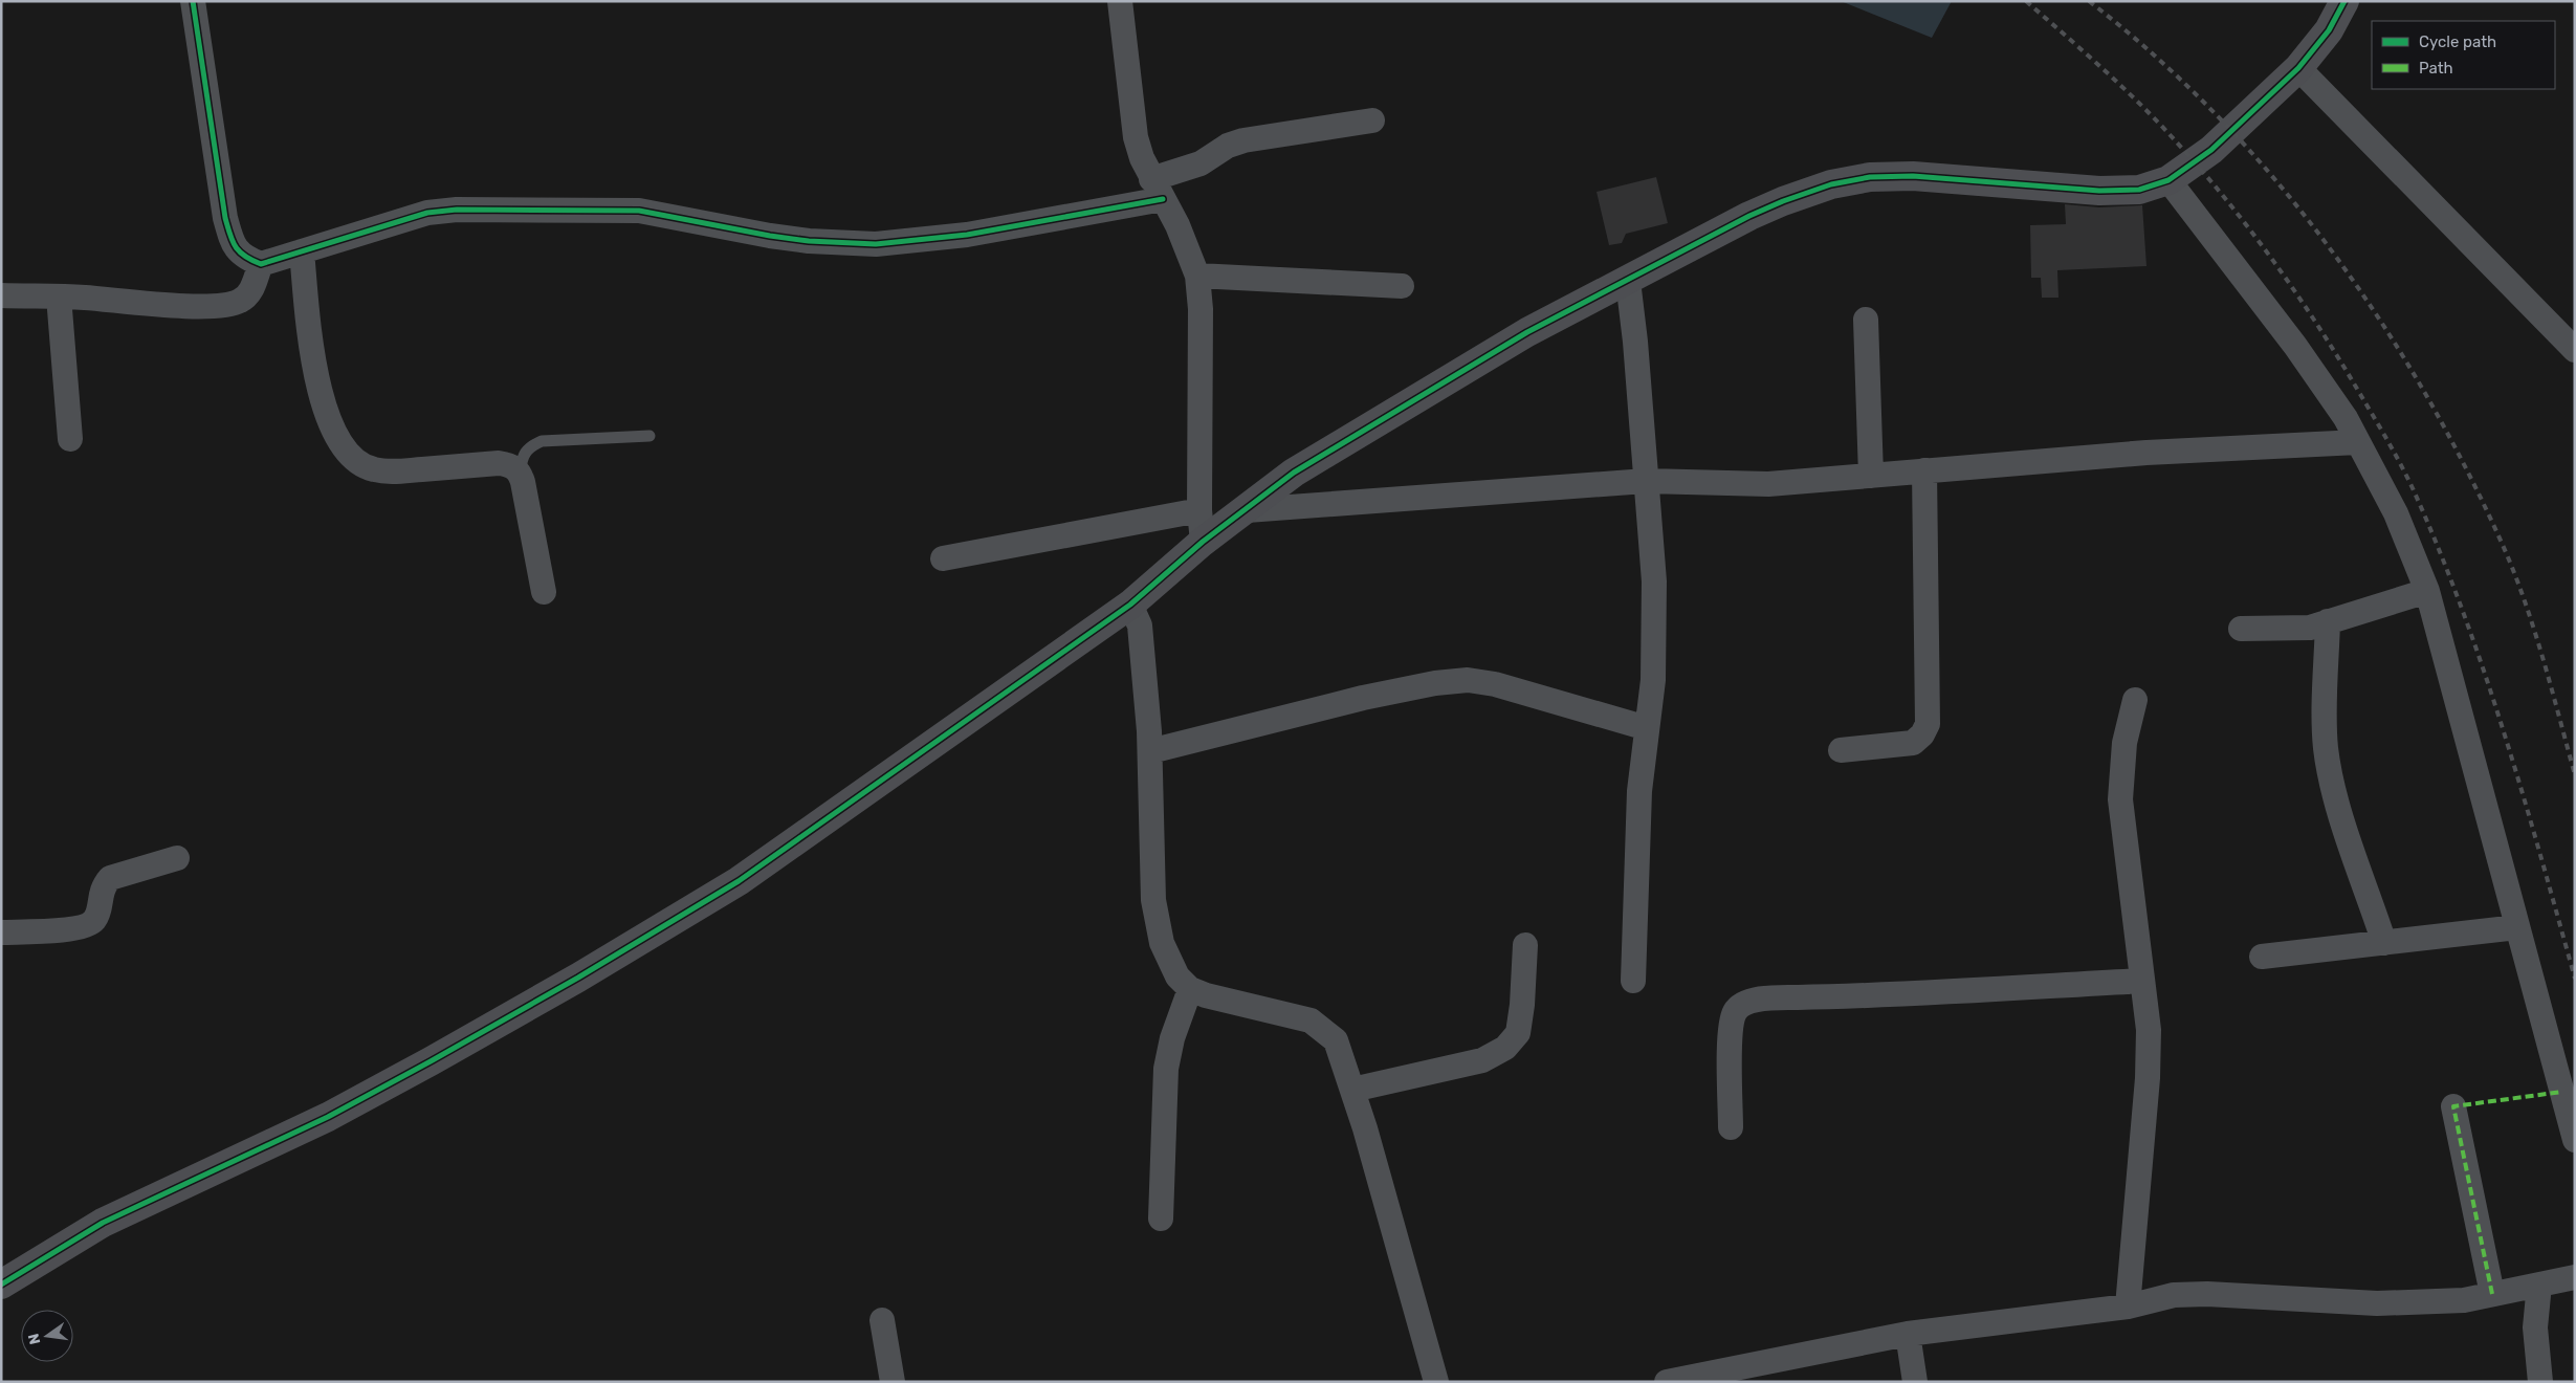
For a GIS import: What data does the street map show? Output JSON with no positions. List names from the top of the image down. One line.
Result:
{"legend":["Cycle path","Path"],"north":"left"}
